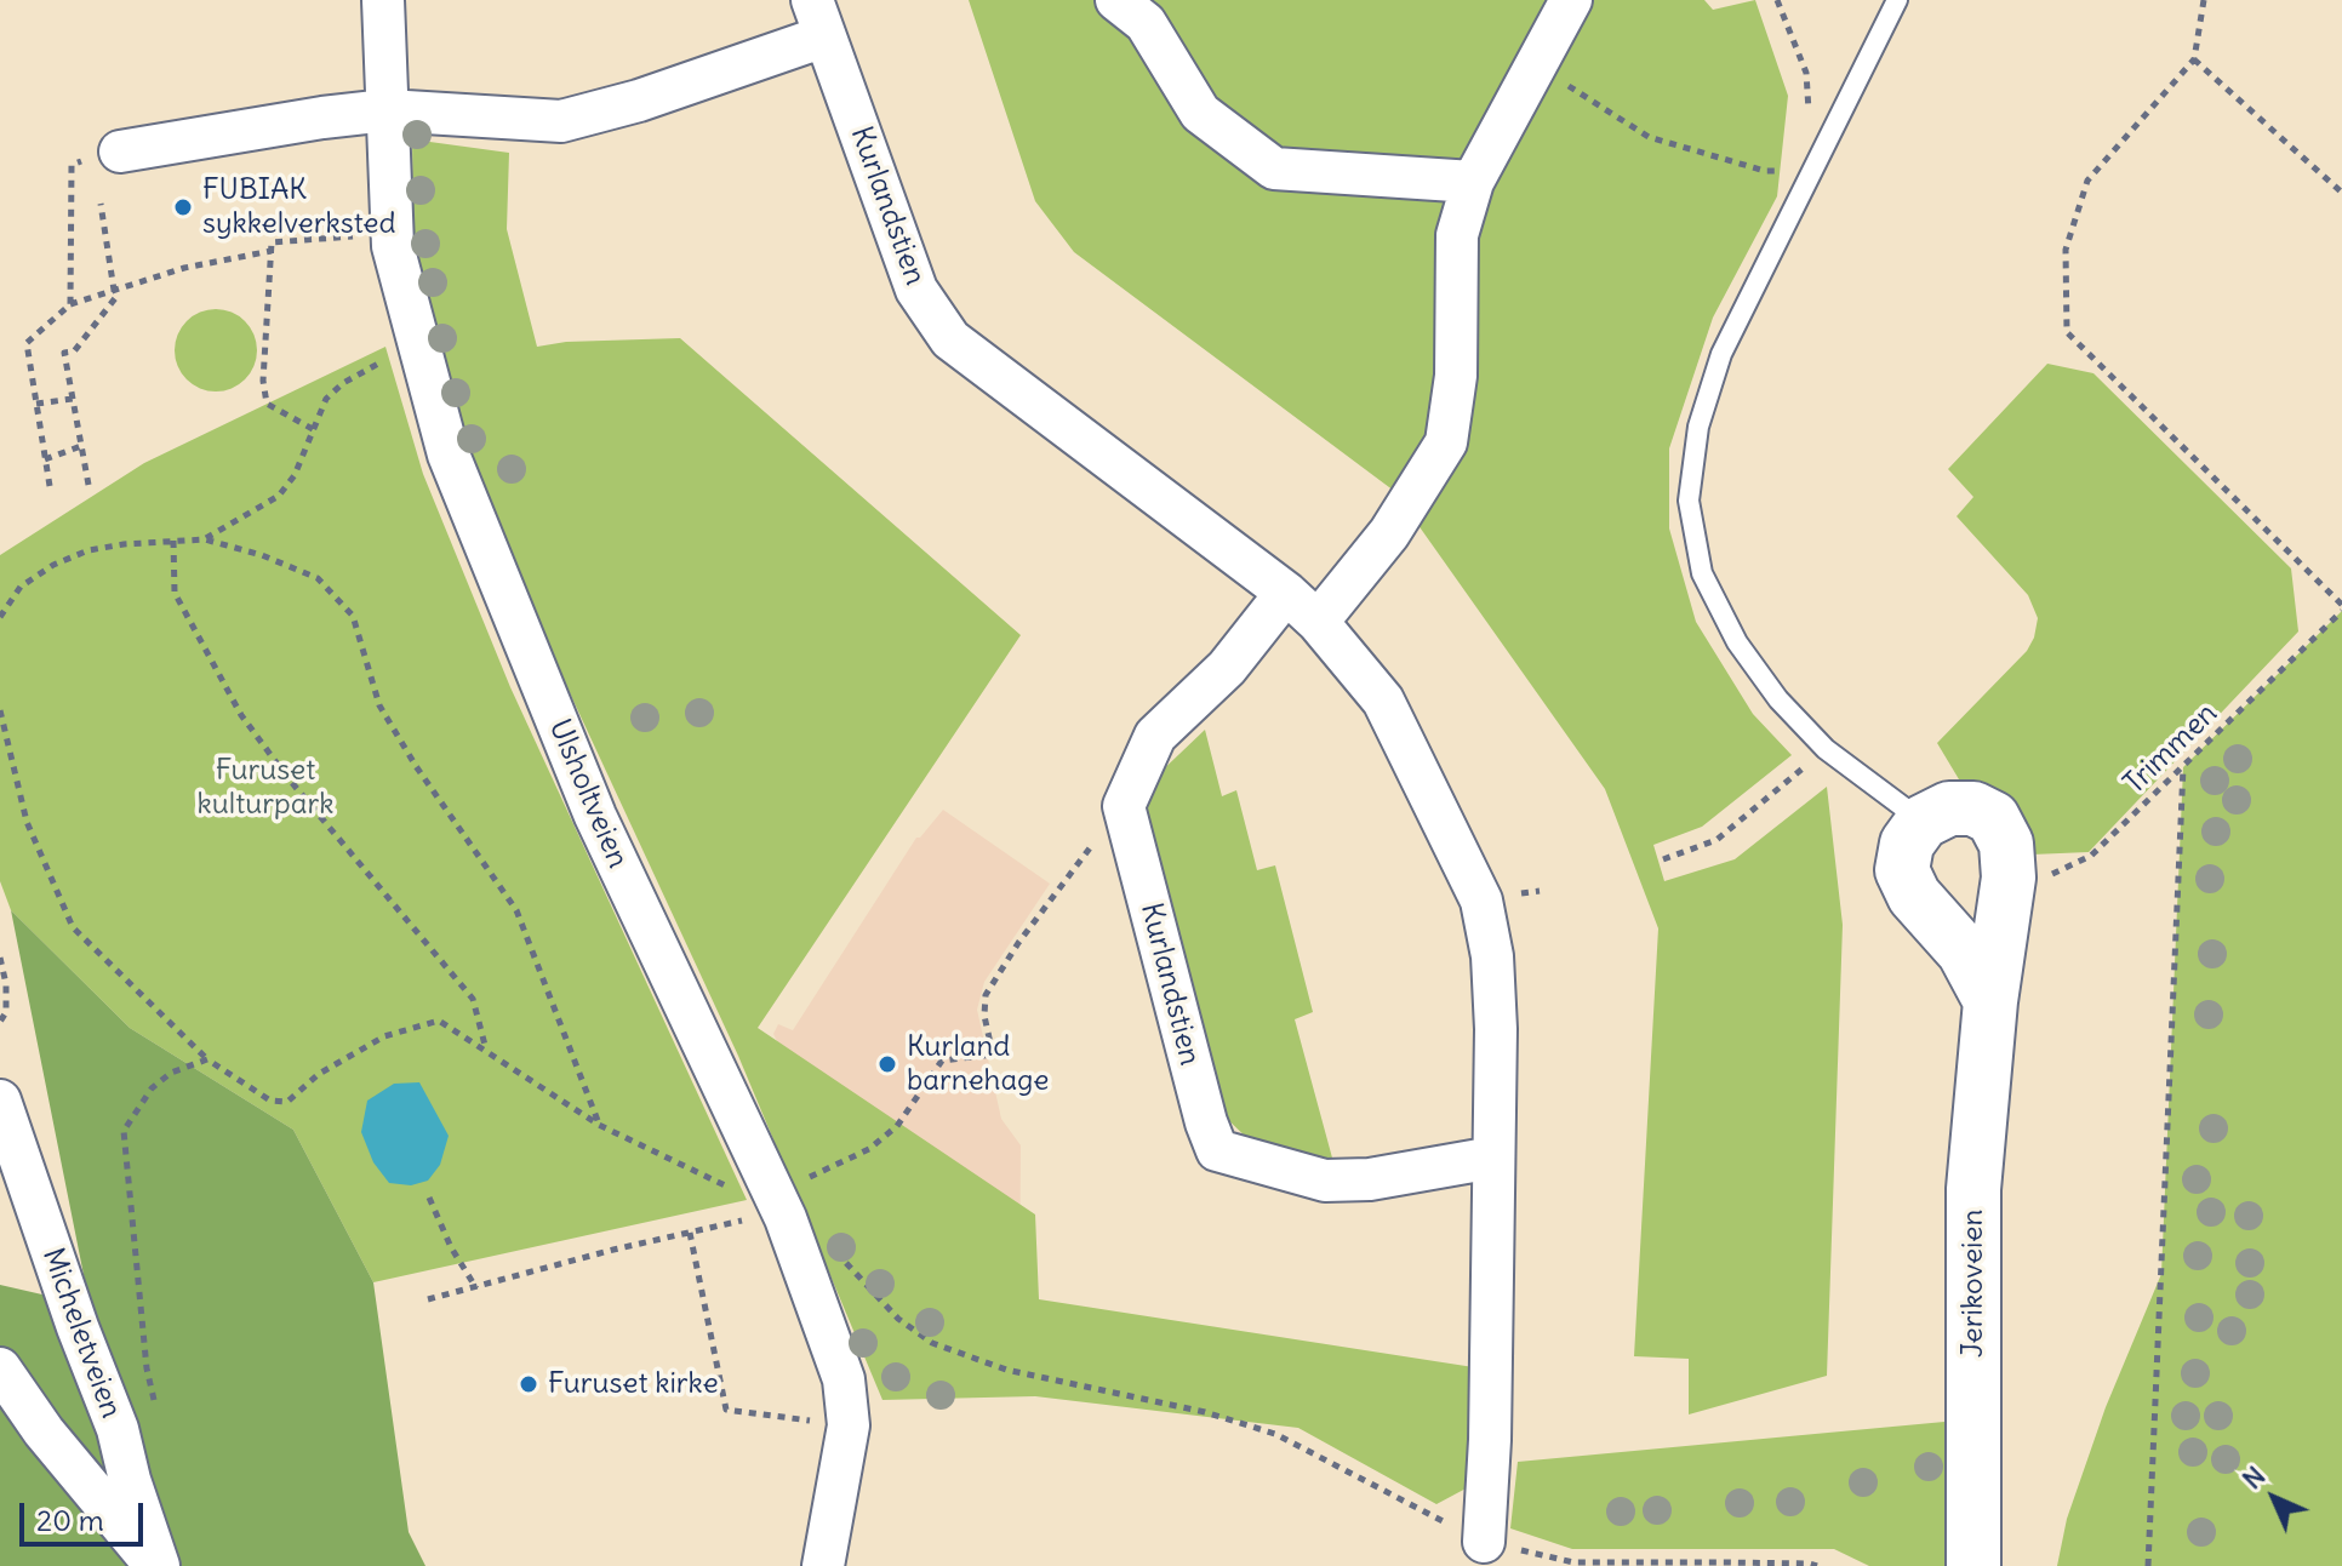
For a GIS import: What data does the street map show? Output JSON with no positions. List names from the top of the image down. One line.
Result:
{"streets":{"street":["Kurlandstien","Ulsholtveien","Jerikoveien","Micheletveien"],"path":["Trimmen"]},"crossings":[["Trimmen","Jerikoveien"]],"parks":["Furuset kulturpark"],"places":["FUBIAK sykkelverksted","Kurland barnehage","Furuset kirke"],"scale_bar":"20 m","north":"top left"}
